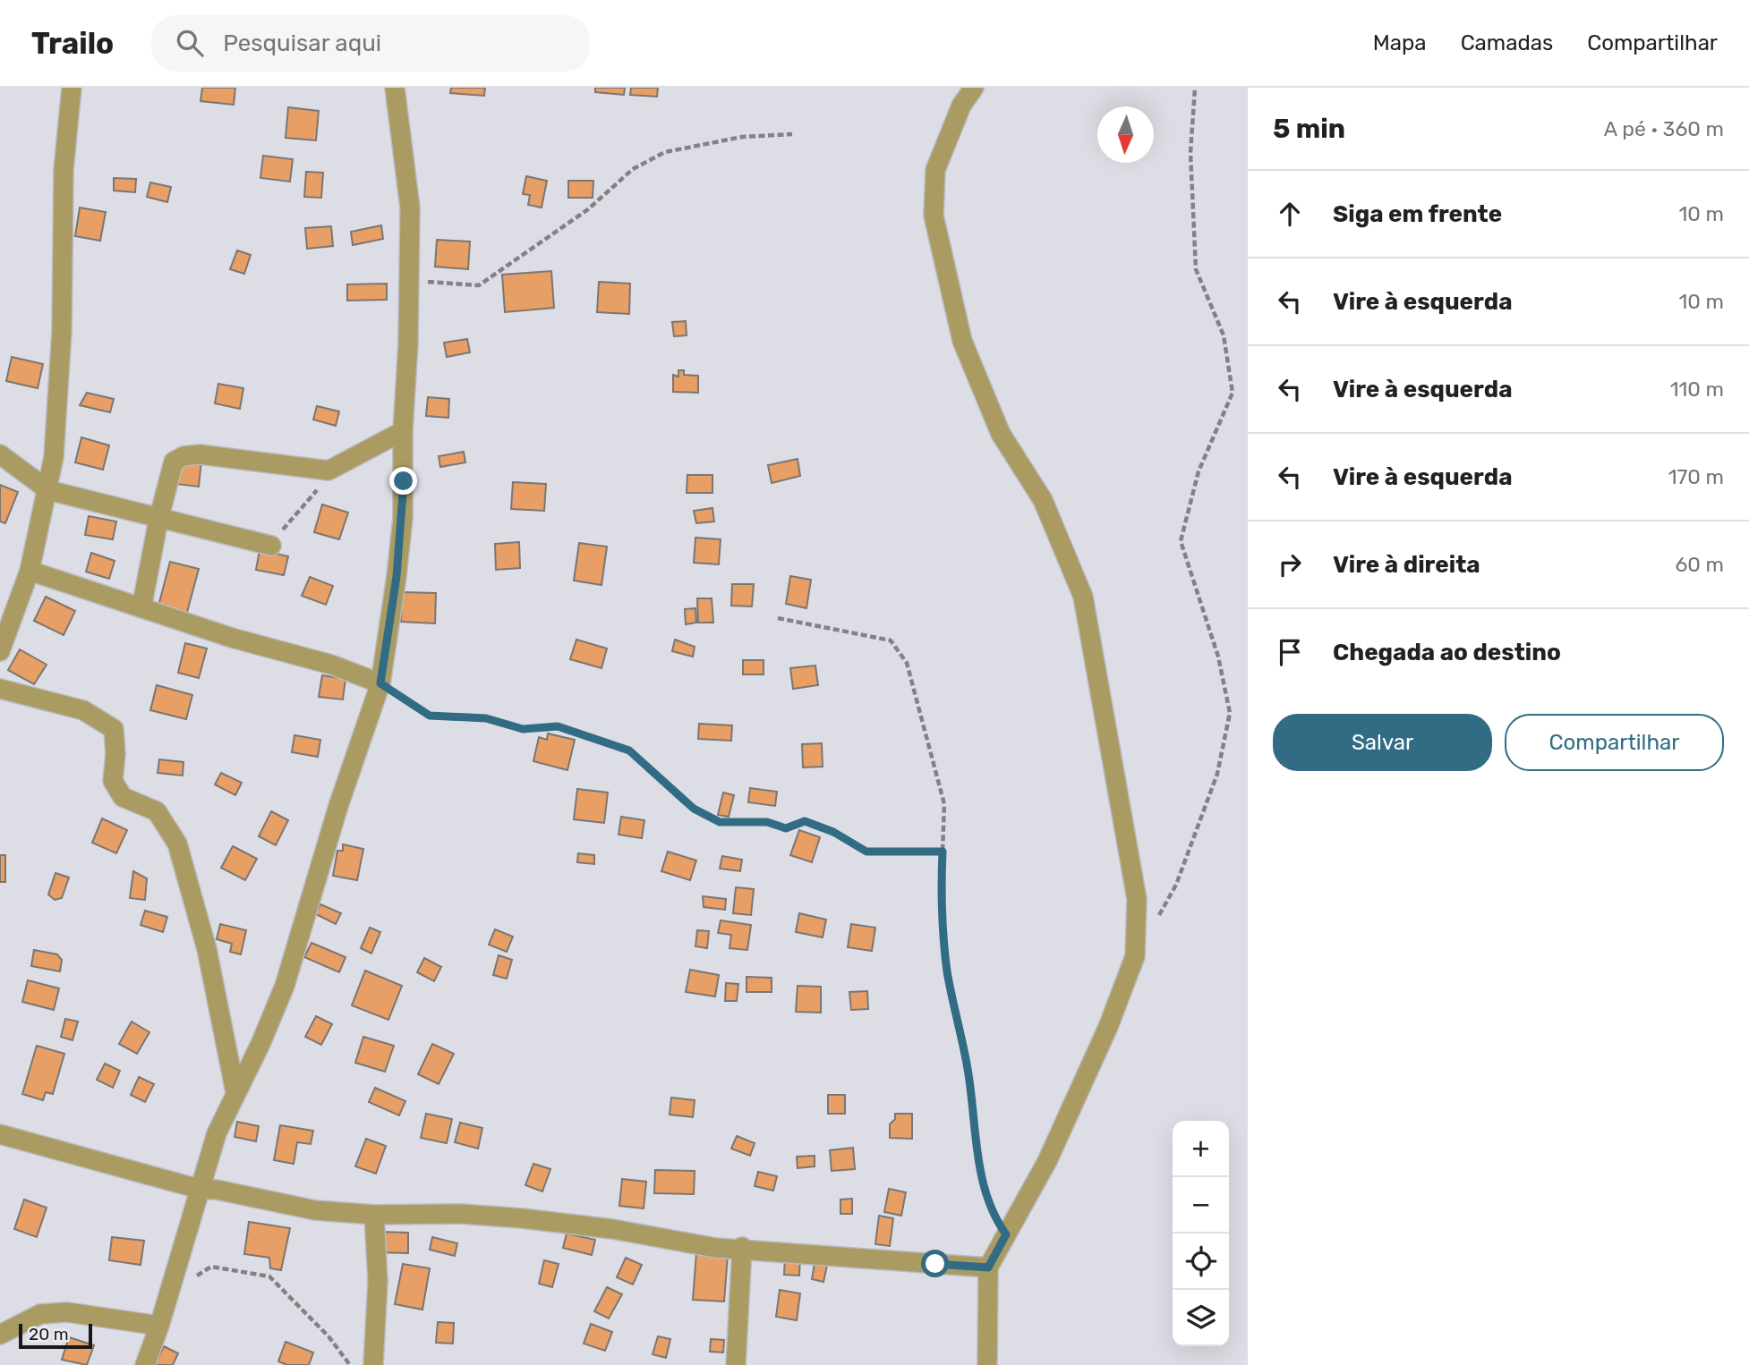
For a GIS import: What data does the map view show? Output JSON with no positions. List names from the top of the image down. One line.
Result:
{"scale_bar":"20 m","north":"bottom","page":{"header":"Trailo","search":"Pesquisar aqui","nav":["Mapa","Camadas","Compartilhar"],"heading":["5 min","A pé · 360 m"],"list":[["Siga em frente","10 m"],["Vire à esquerda","10 m"],["Vire à esquerda","110 m"],["Vire à esquerda","170 m"],["Vire à direita","60 m"],"Chegada ao destino"],"buttons":["Salvar","Compartilhar"],"map_buttons":["+","−"],"scale":"20 m"}}
